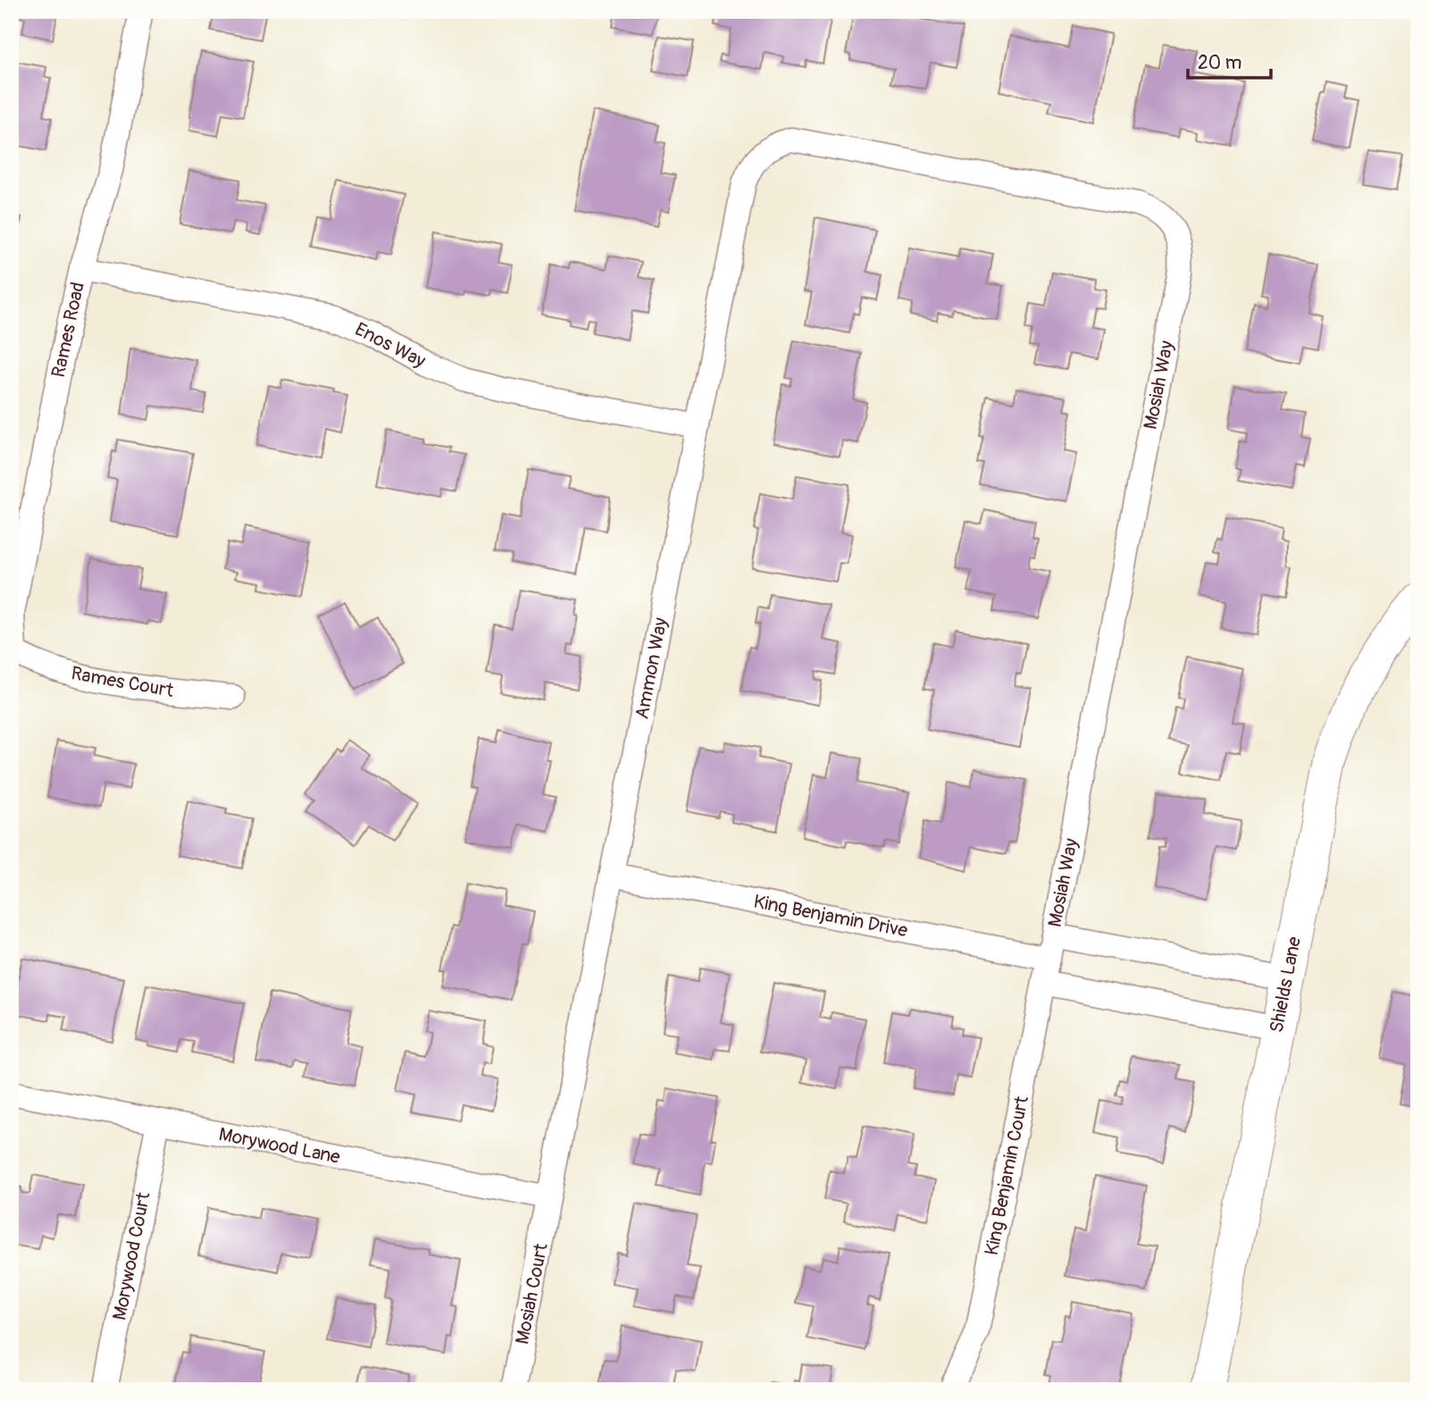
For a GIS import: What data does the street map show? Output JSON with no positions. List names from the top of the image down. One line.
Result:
{"streets":{"main road":["Shields Lane"],"street":["Rames Road","Enos Way","Mosiah Way","Ammon Way","Rames Court","King Benjamin Drive","Morywood Lane","King Benjamin Court","Morywood Court","Mosiah Court"]},"crossings":[["Rames Road","Enos Way"],["Rames Road","Rames Court"],["Enos Way","Ammon Way"],["Mosiah Way","Ammon Way"],["Mosiah Way","King Benjamin Drive"],["Mosiah Way","King Benjamin Court"],["Ammon Way","King Benjamin Drive"],["Ammon Way","Morywood Lane"],["Ammon Way","Mosiah Court"],["King Benjamin Drive","Shields Lane"],["King Benjamin Drive","King Benjamin Court"],["Morywood Lane","Morywood Court"],["Morywood Lane","Mosiah Court"]],"scale_bar":"20 m"}
